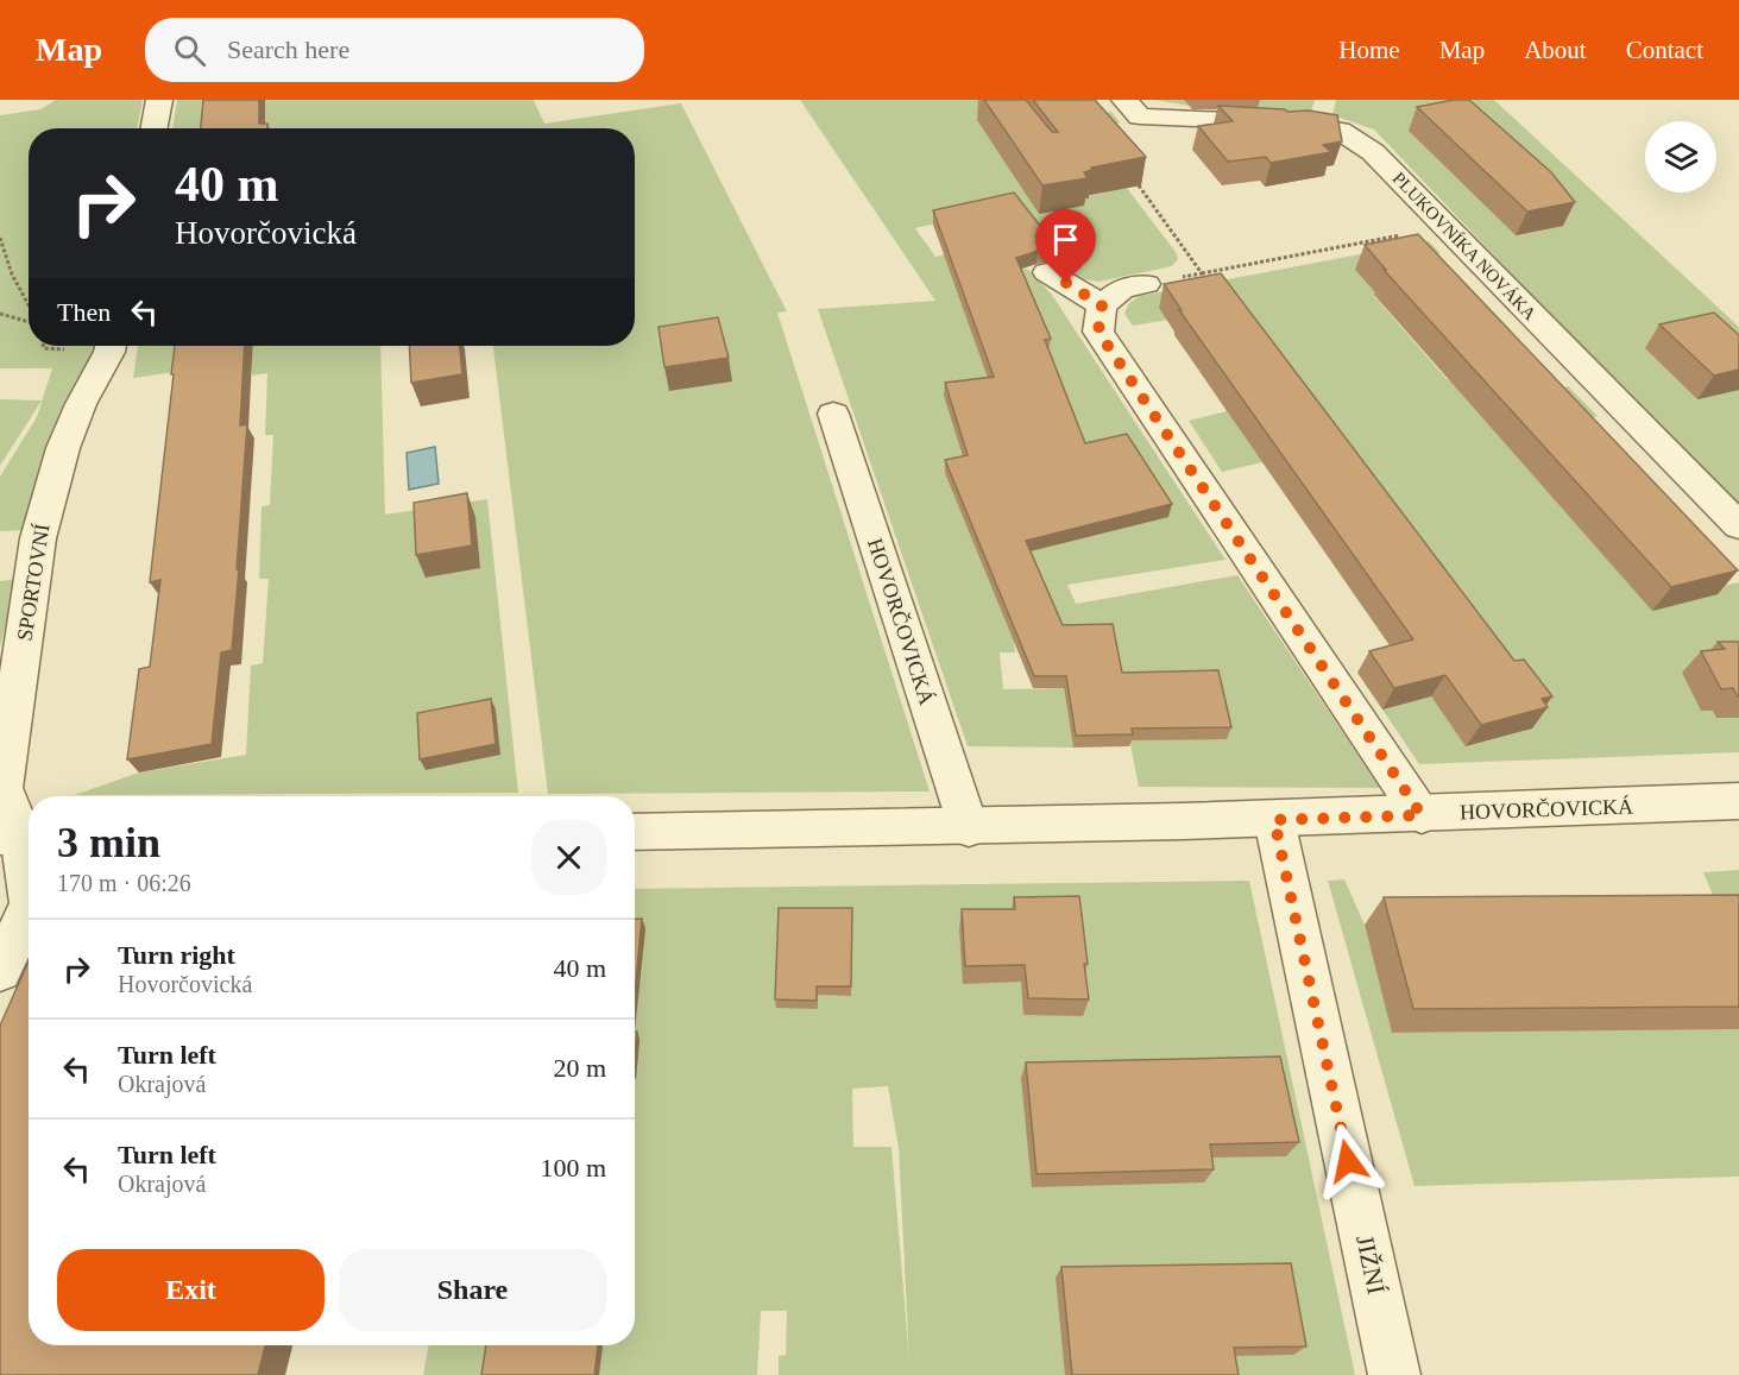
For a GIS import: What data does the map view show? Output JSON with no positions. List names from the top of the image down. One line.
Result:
{"streets":{"street":["PLUKOVNÍKA NOVÁKA","SPORTOVNÍ","HOVORČOVICKÁ","JIŽNÍ"]},"crossings":[["HOVORČOVICKÁ","JIŽNÍ"]],"page":{"header":"Map","search":"Search here","nav":["Home","Map","About","Contact"],"turn":["40 m","Hovorčovická"],"then":"Then","heading":["3 min","170 m · 06:26"],"list":[{"name":"Turn right","note":"Hovorčovická","value":"40 m"},{"name":"Turn left","note":"Okrajová","value":"20 m"},{"name":"Turn left","note":"Okrajová","value":"100 m"}],"buttons":["Exit","Share"]}}
